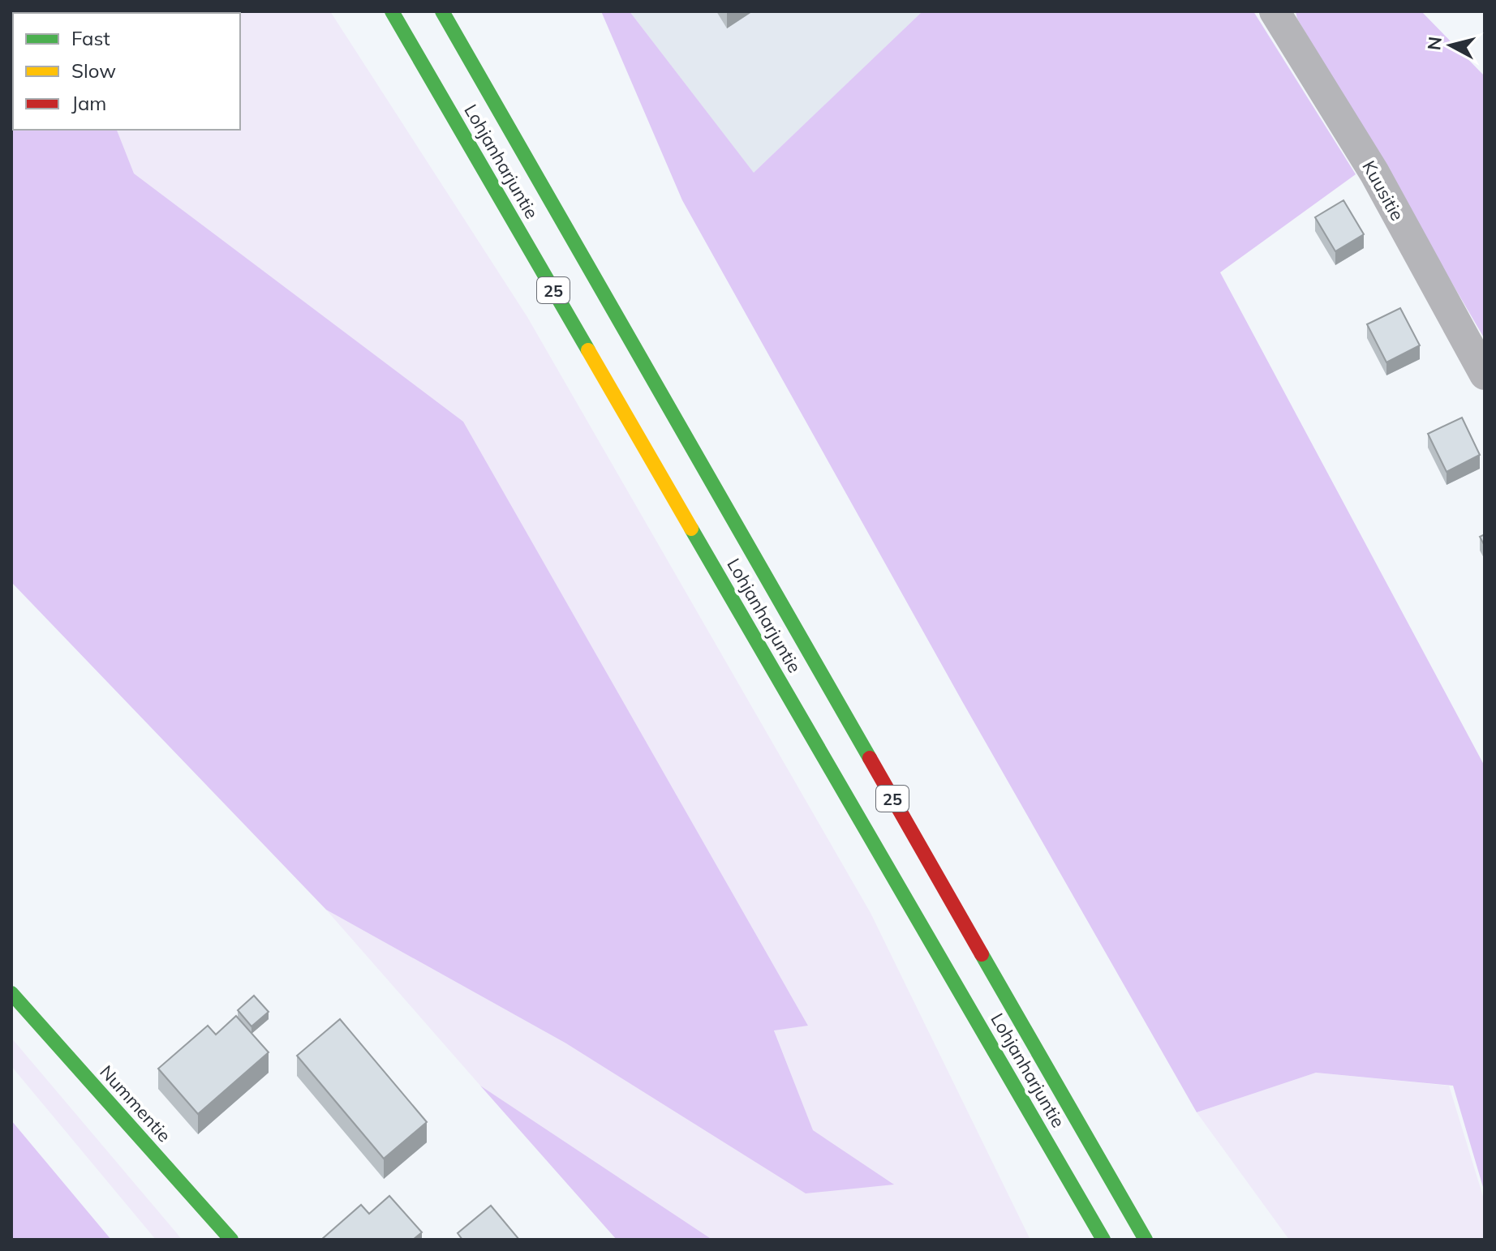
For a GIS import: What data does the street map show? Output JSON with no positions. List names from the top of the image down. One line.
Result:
{"streets":{"main road":["Lohjanharjuntie","25","Nummentie"],"street":["Kuusitie"]},"legend":["Fast","Slow","Jam"],"north":"left"}
